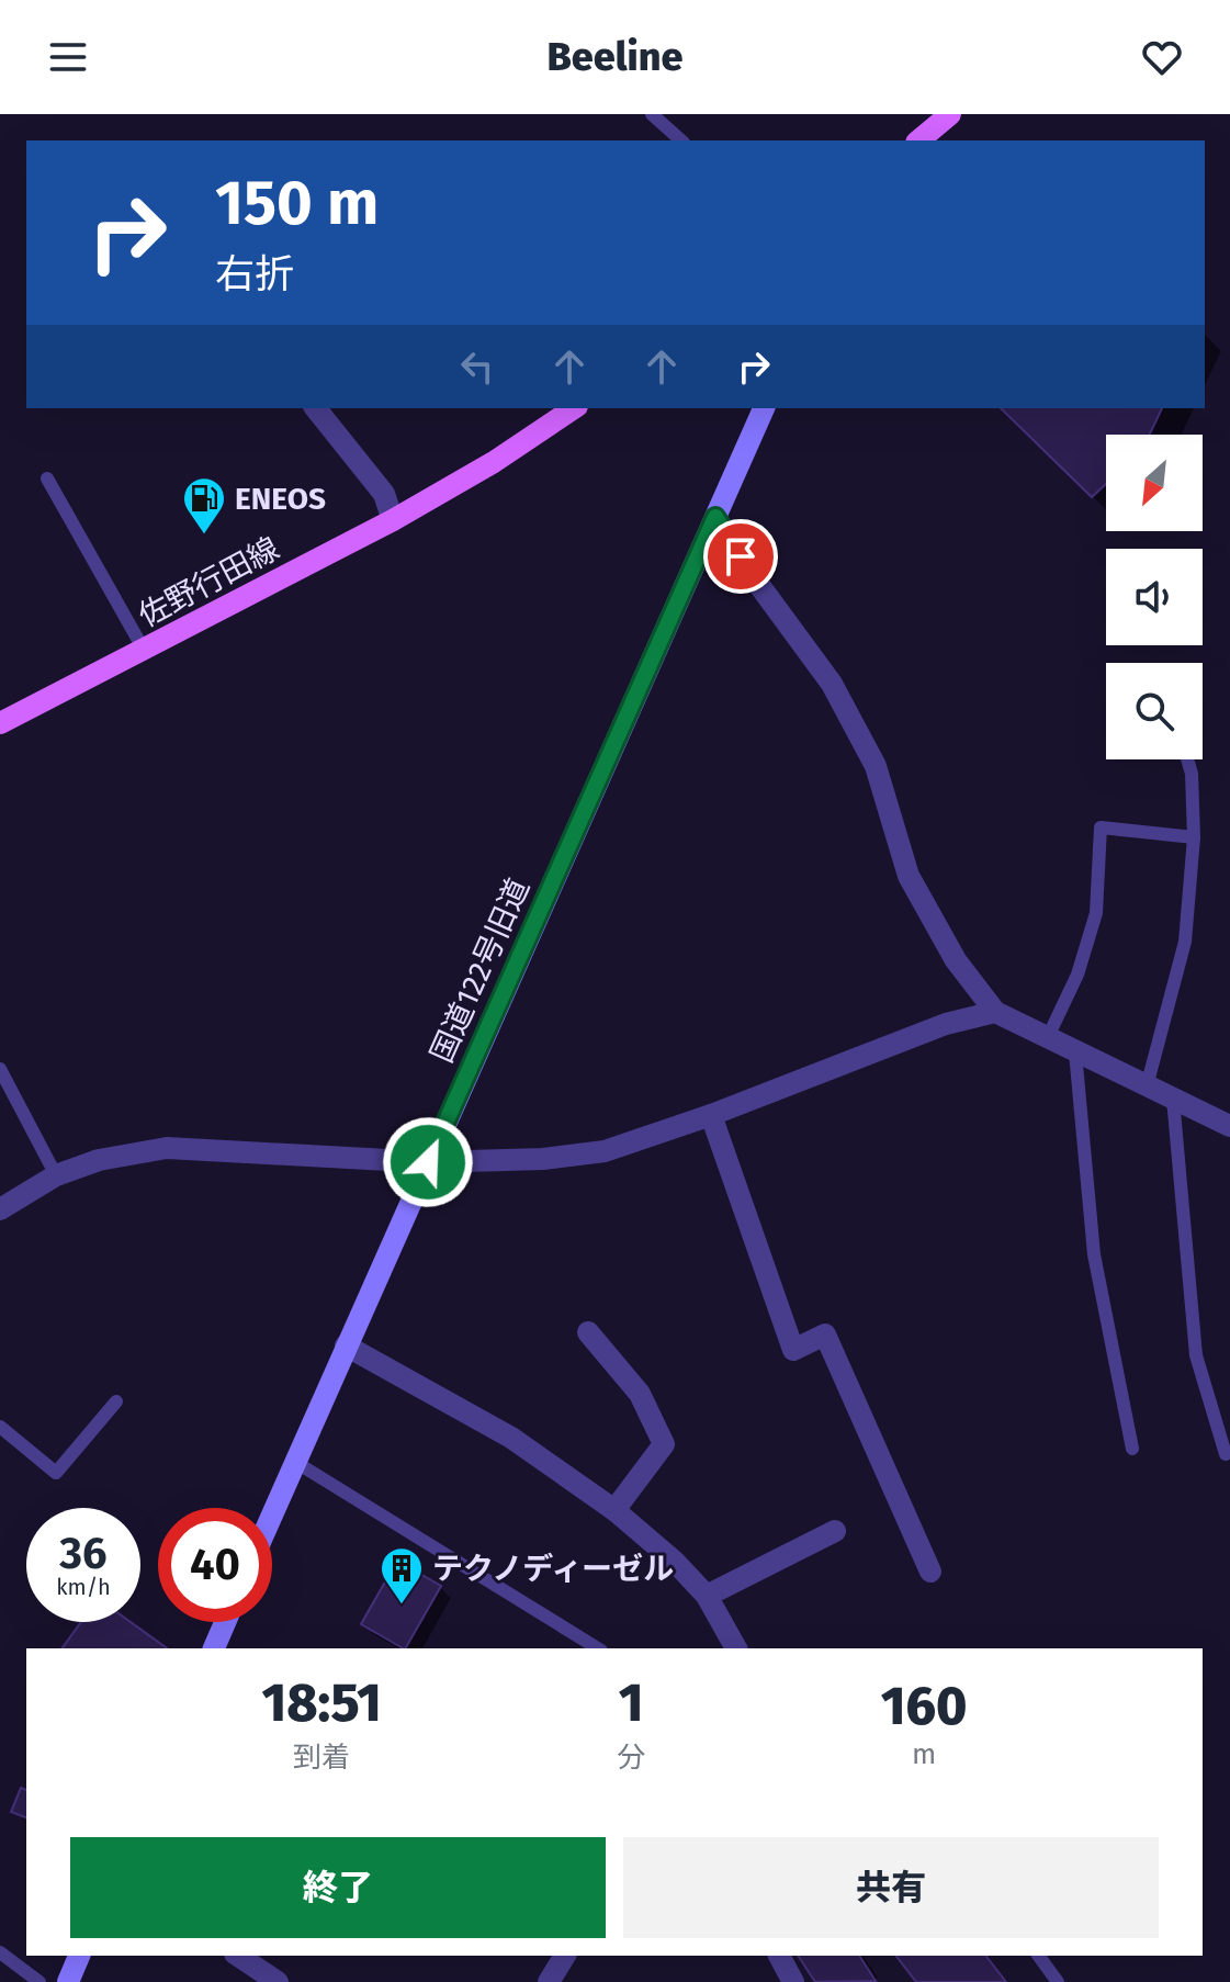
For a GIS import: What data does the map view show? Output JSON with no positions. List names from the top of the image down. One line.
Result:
{"streets":{"main road":["佐野行田線"],"street":["国道122号旧道"]},"places":{"fuel station":["ENEOS"],"building":["テクノディーゼル"]},"north":"bottom left","page":{"header":"Beeline","turn":["150 m","右折"],"speed":"36 km/h","limit":"40","eta":["18:51","到着","1","分","160","m"],"buttons":["終了","共有"]}}
